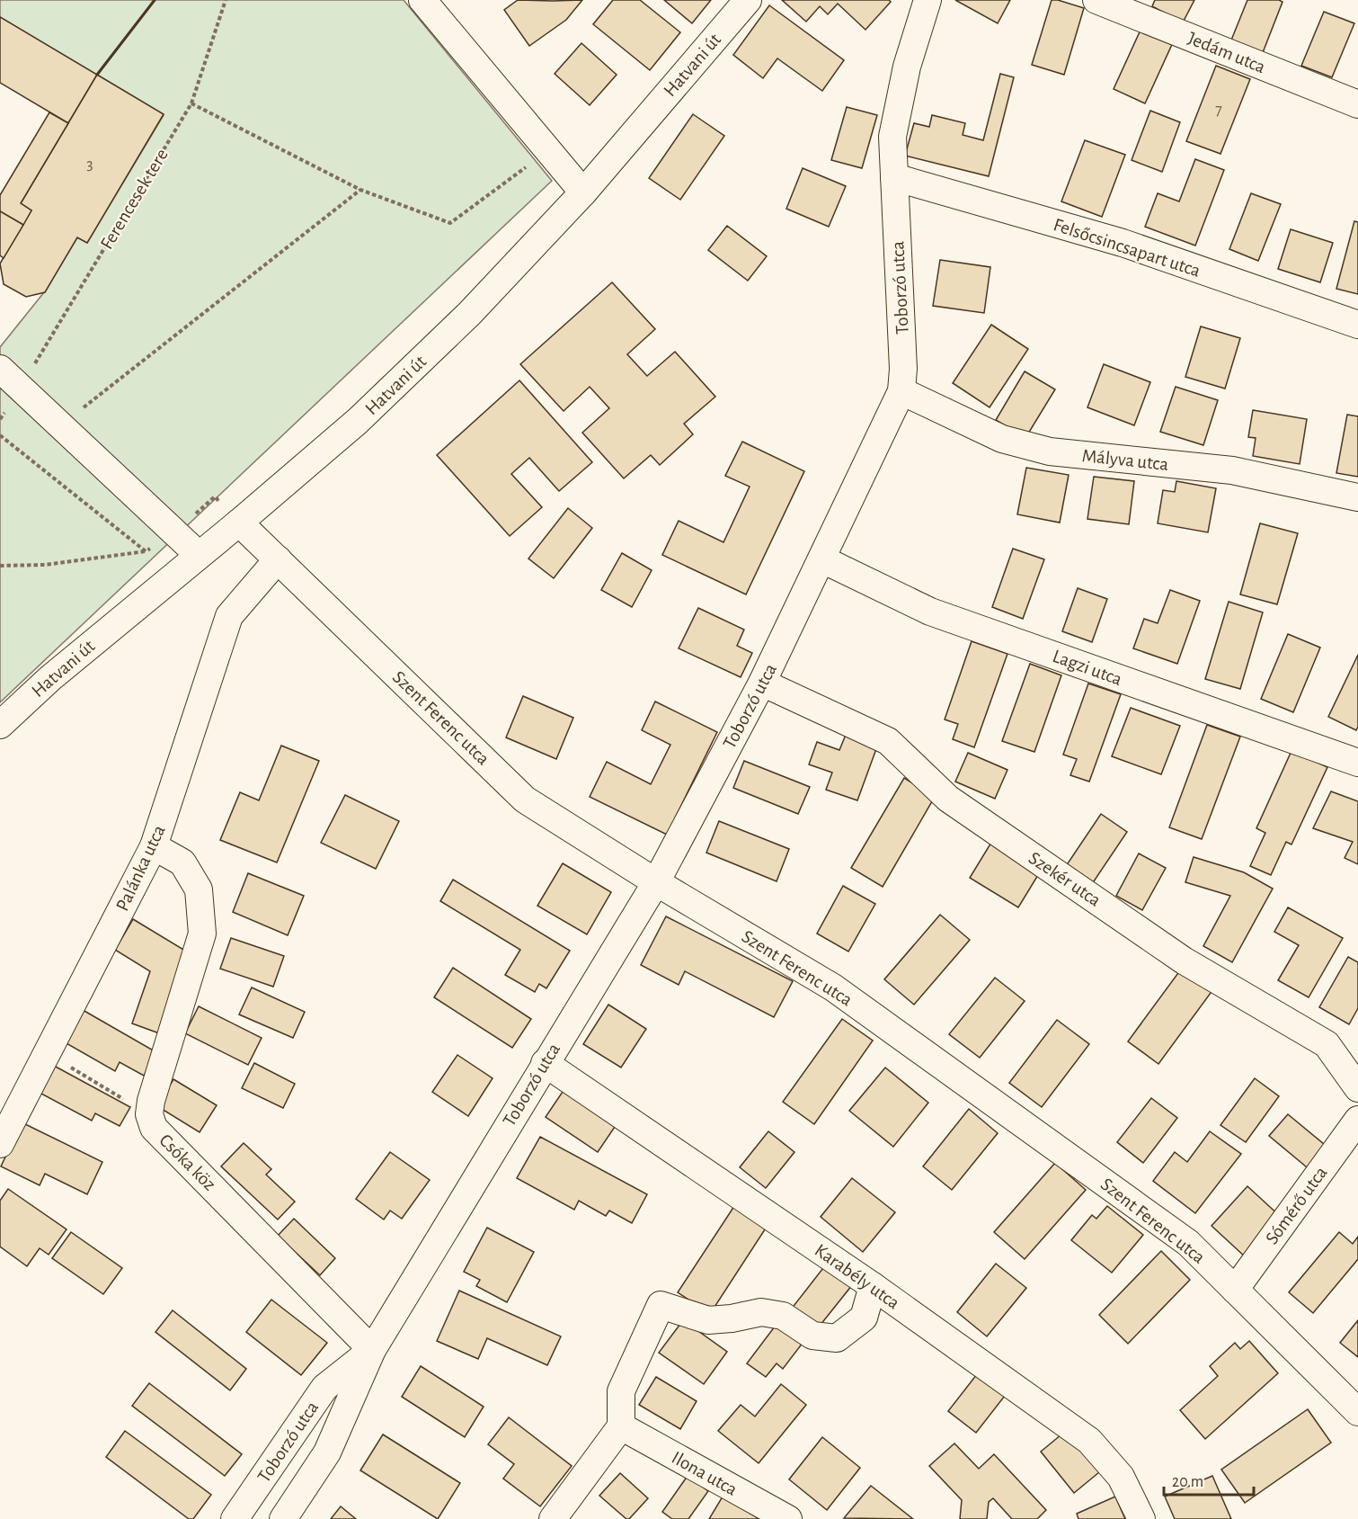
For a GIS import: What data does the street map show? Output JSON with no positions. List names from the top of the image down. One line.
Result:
{"streets":{"street":["Jedám utca","Hatvani út","Felsőcsincsapart utca","Toborzó utca","Mályva utca","Lagzi utca","Szent Ferenc utca","Palánka utca","Szekér utca","Csóka köz","Sómérő utca","Karabély utca","Ilona utca"],"path":["Ferencesek tere"]},"crossings":[["Hatvani út","Szent Ferenc utca"],["Felsőcsincsapart utca","Toborzó utca"],["Toborzó utca","Mályva utca"],["Toborzó utca","Lagzi utca"],["Toborzó utca","Szent Ferenc utca"],["Toborzó utca","Szekér utca"],["Toborzó utca","Csóka köz"],["Toborzó utca","Karabély utca"],["Szent Ferenc utca","Palánka utca"],["Szent Ferenc utca","Sómérő utca"],["Palánka utca","Csóka köz"]],"house_numbers":["7","3"],"scale_bar":"20 m"}
